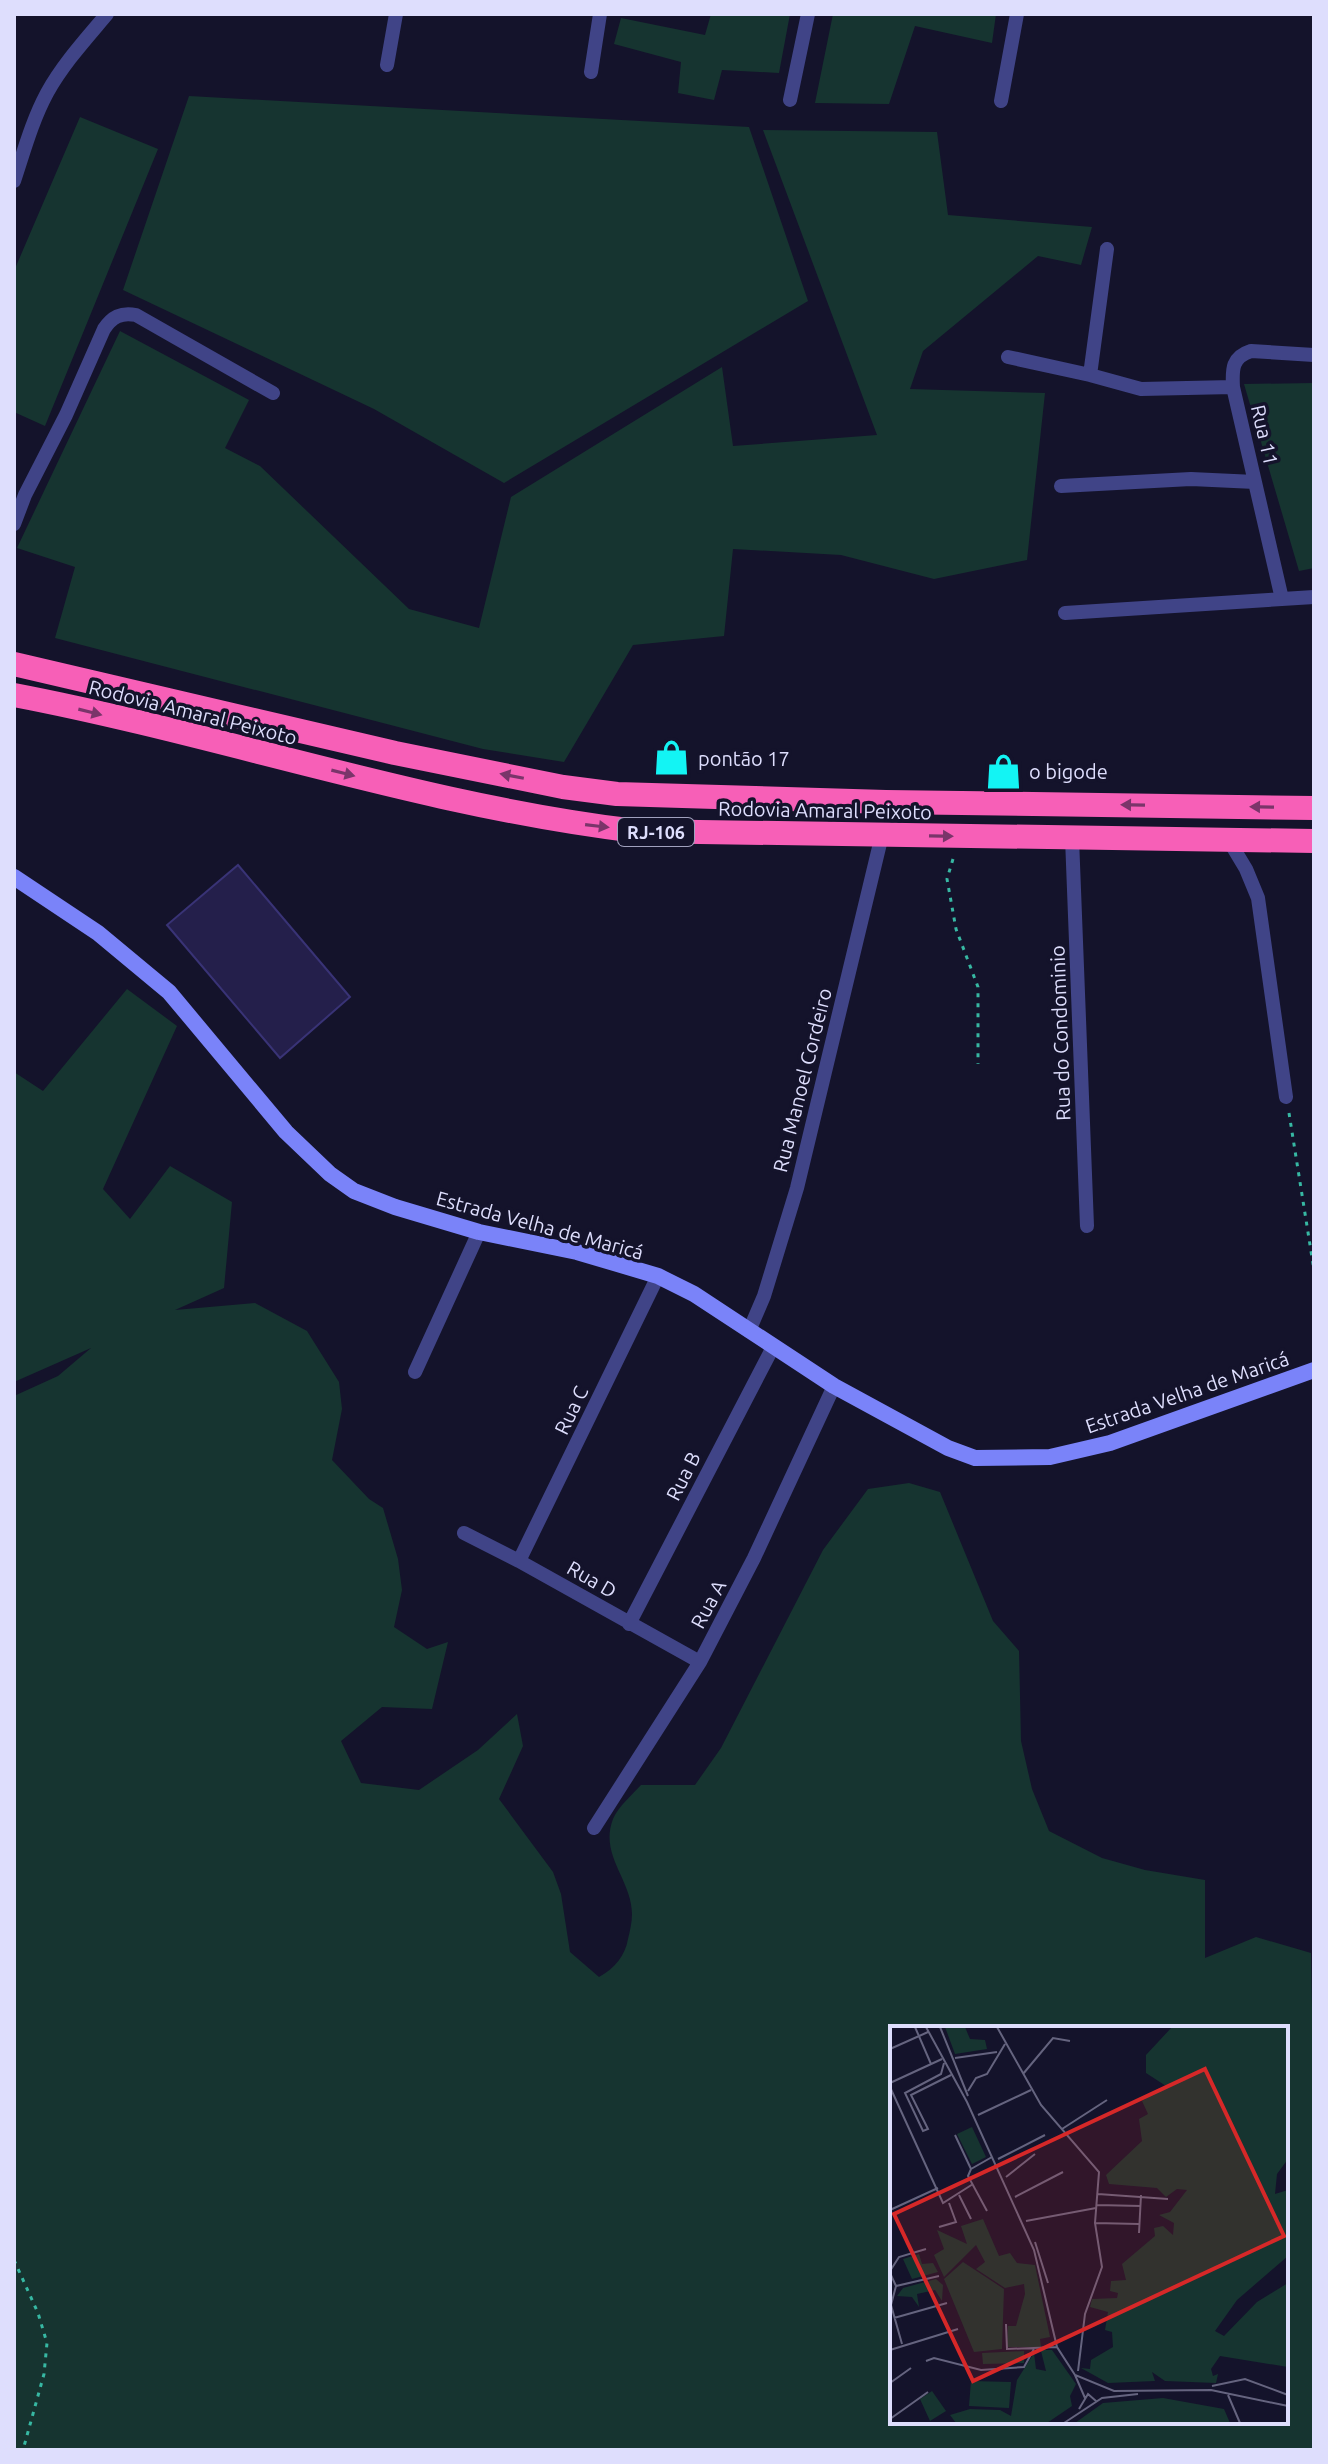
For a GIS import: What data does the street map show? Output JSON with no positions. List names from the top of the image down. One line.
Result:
{"streets":{"highway":["Rodovia Amaral Peixoto","RJ-106"],"street":["Rua 11","Rua do Condominio","Rua Manoel Cordeiro","Estrada Velha de Maricá","Rua C","Rua B","Rua D","Rua A"]},"crossings":[["Rodovia Amaral Peixoto","Rua do Condominio"],["Rodovia Amaral Peixoto","Rua Manoel Cordeiro"],["Rua Manoel Cordeiro","Estrada Velha de Maricá"],["Estrada Velha de Maricá","Rua C"],["Estrada Velha de Maricá","Rua B"],["Estrada Velha de Maricá","Rua A"],["Rua C","Rua D"],["Rua B","Rua D"],["Rua D","Rua A"]],"places":{"shop":["pontão 17","o bigode"]}}
